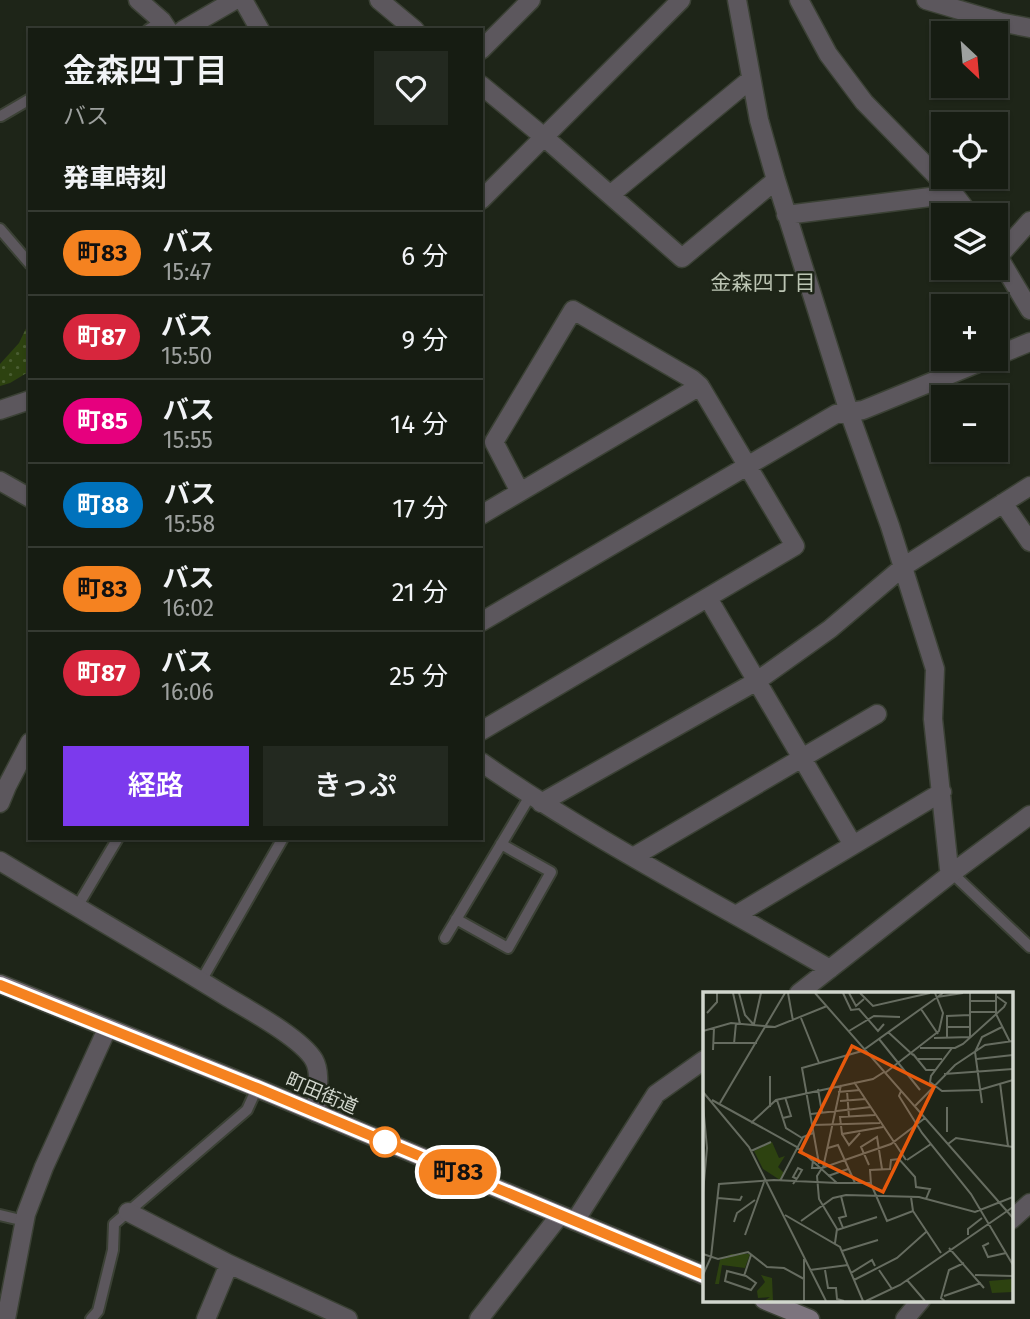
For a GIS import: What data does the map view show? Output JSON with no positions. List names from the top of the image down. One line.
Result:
{"streets":{"main road":["町田街道"]},"districts":["金森四丁目"],"lines":["bus line 町83"],"north":"bottom right","page":{"on_map":"町83","map_buttons":["+","−"],"heading":[["金森四丁目","バス"],"発車時刻"],"list":[{"mark":"町83","name":"バス","note":"15:47","value":"6 分"},{"mark":"町87","name":"バス","note":"15:50","value":"9 分"},{"mark":"町85","name":"バス","note":"15:55","value":"14 分"},{"mark":"町88","name":"バス","note":"15:58","value":"17 分"},{"mark":"町83","name":"バス","note":"16:02","value":"21 分"},{"mark":"町87","name":"バス","note":"16:06","value":"25 分"}],"buttons":["経路","きっぷ"]}}
